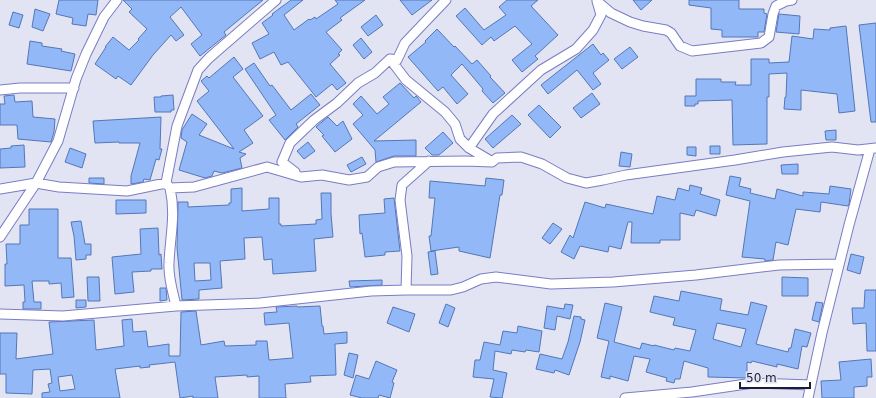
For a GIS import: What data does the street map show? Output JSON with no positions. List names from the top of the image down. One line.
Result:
{"scale_bar":"50 m"}
